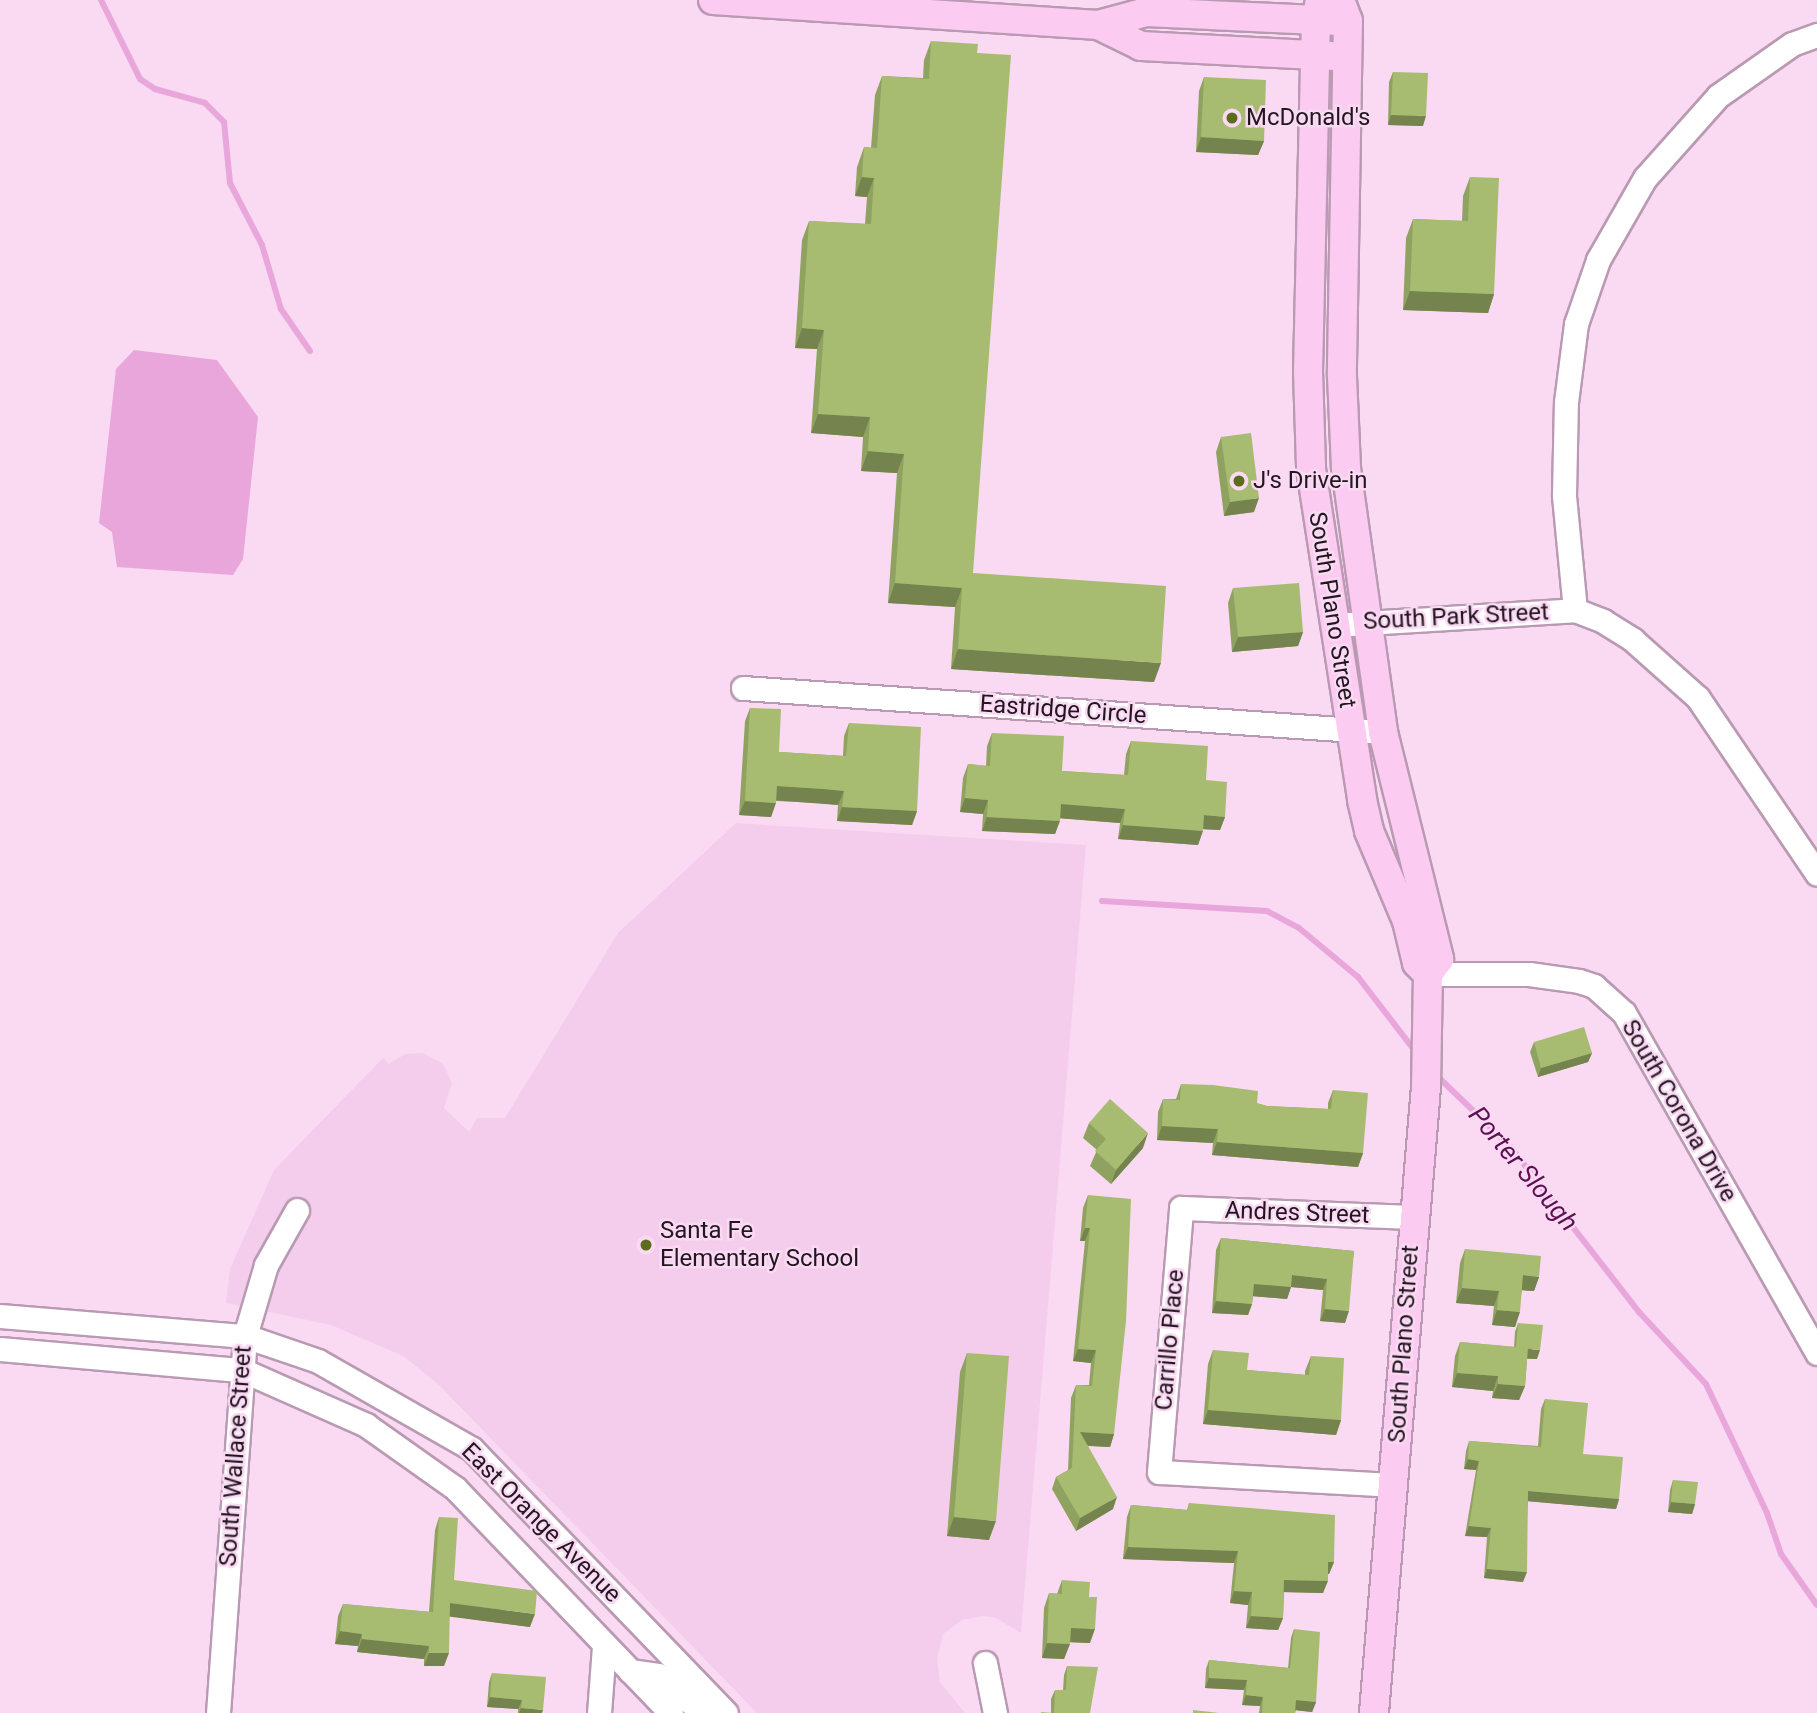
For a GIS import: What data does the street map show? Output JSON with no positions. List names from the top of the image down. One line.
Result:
{"streets":{"main road":["South Plano Street"],"street":["South Park Street","Eastridge Circle","South Corona Drive","Andres Street","Carrillo Place","South Wallace Street","East Orange Avenue"]},"crossings":[["South Plano Street","South Park Street"],["South Plano Street","Eastridge Circle"],["South Plano Street","South Corona Drive"],["South Plano Street","Andres Street"],["South Plano Street","Carrillo Place"],["Andres Street","Carrillo Place"],["South Wallace Street","East Orange Avenue"]],"water":["Porter Slough"],"places":["McDonald's","J's Drive-in","Santa Fe Elementary School"]}
